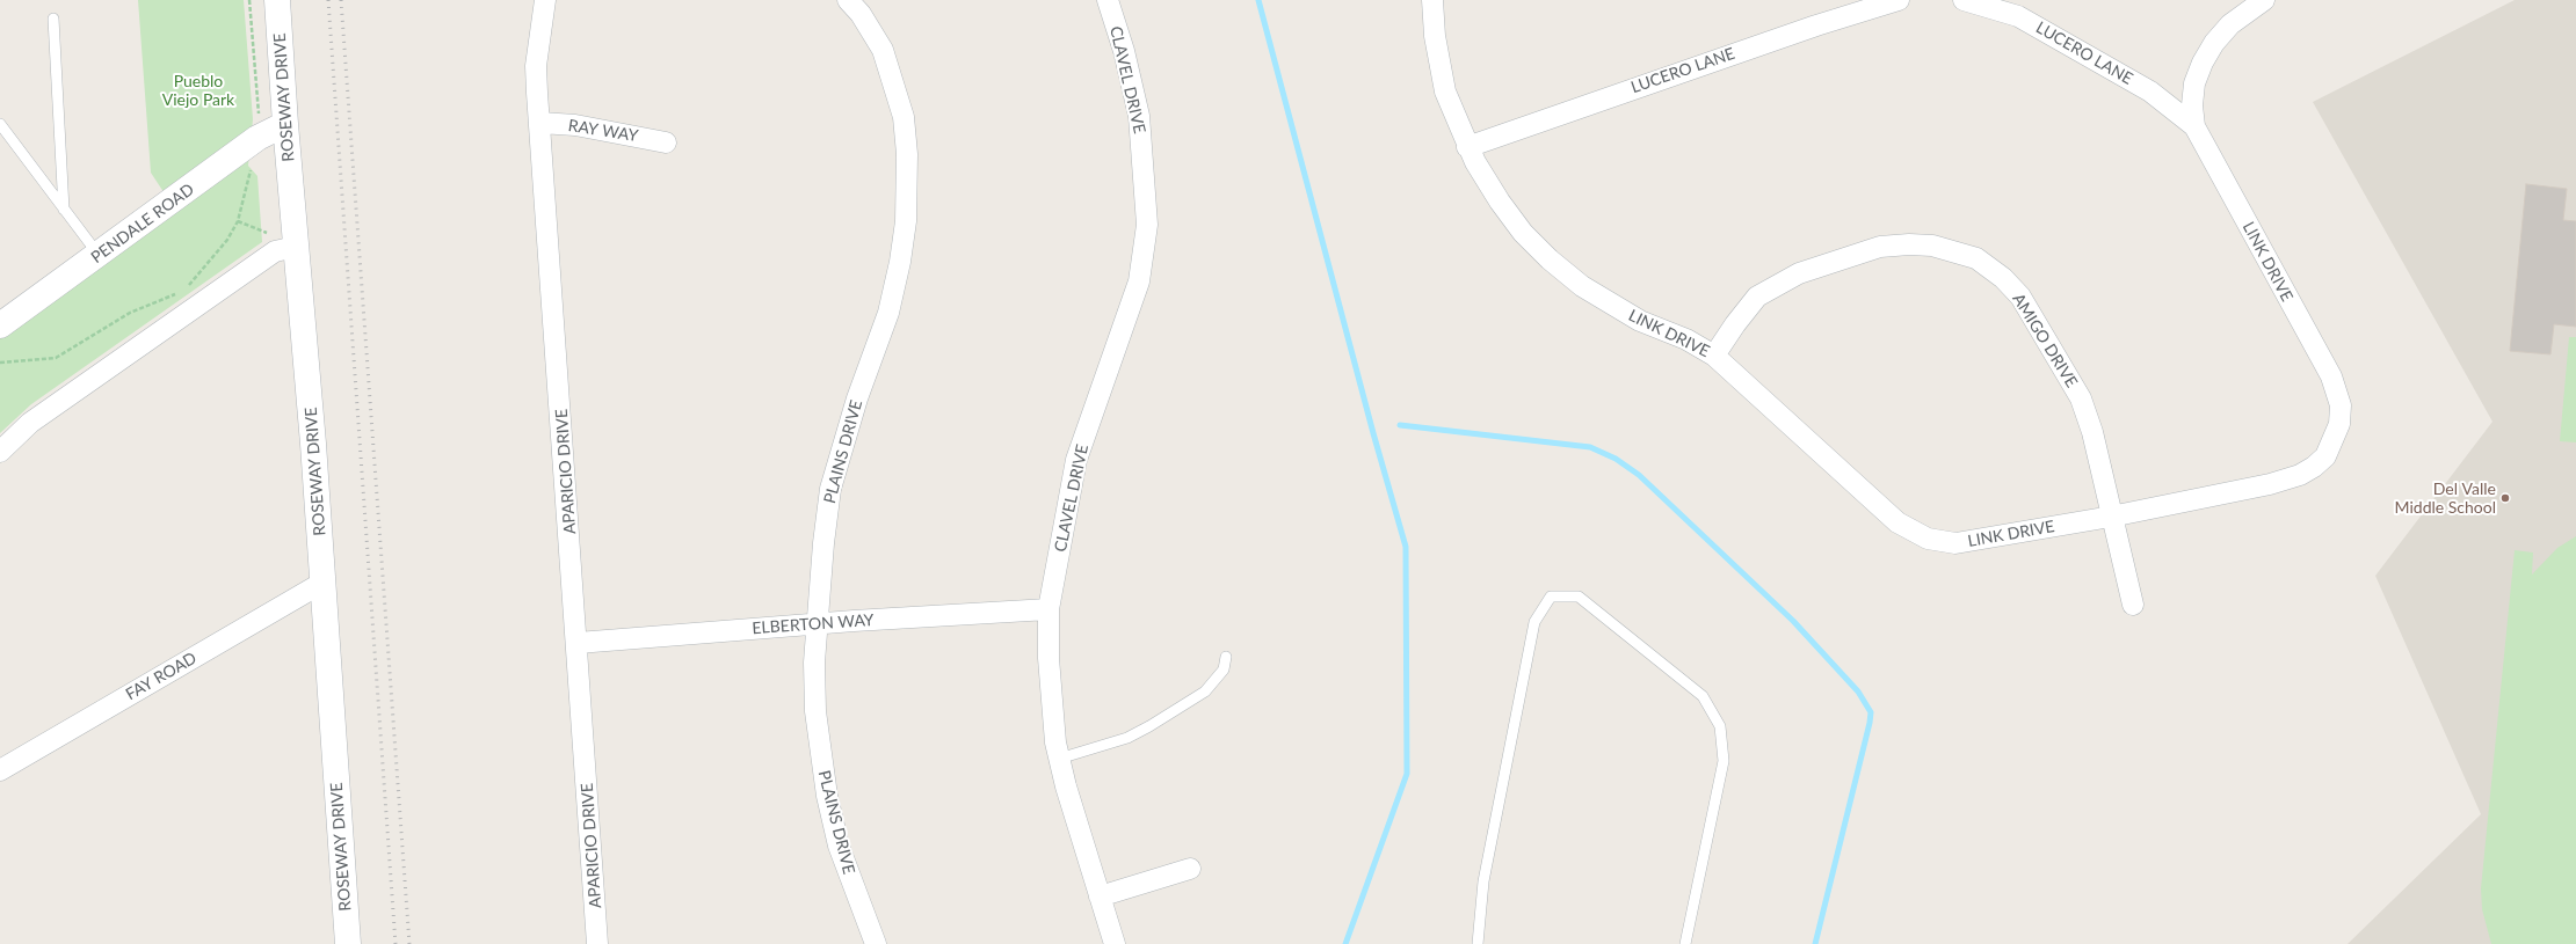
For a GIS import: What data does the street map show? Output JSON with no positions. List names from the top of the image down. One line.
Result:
{"streets":{"street":["LUCERO LANE","CLAVEL DRIVE","ROSEWAY DRIVE","RAY WAY","PENDALE ROAD","LINK DRIVE","AMIGO DRIVE","PLAINS DRIVE","APARICIO DRIVE","ELBERTON WAY","FAY ROAD"]},"crossings":[["LUCERO LANE","LINK DRIVE"],["CLAVEL DRIVE","ELBERTON WAY"],["ROSEWAY DRIVE","PENDALE ROAD"],["ROSEWAY DRIVE","FAY ROAD"],["RAY WAY","APARICIO DRIVE"],["LINK DRIVE","AMIGO DRIVE"],["PLAINS DRIVE","ELBERTON WAY"],["APARICIO DRIVE","ELBERTON WAY"]],"parks":["Pueblo Viejo Park"],"places":["Del Valle Middle School"]}
